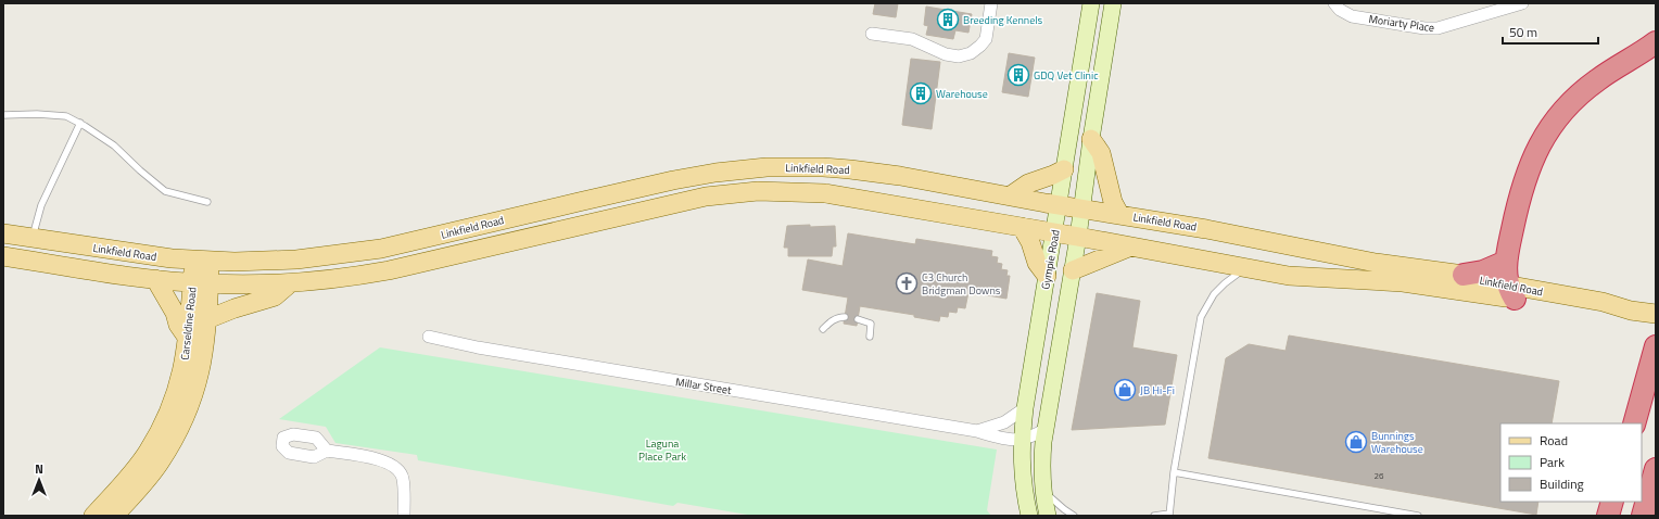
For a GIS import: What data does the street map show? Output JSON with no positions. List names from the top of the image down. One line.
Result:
{"streets":{"main road":["Linkfield Road","Gympie Road","Carseldine Road"],"street":["Moriarty Place","Millar Street"]},"crossings":[["Linkfield Road","Gympie Road"],["Linkfield Road","Carseldine Road"],["Gympie Road","Millar Street"]],"parks":["Laguna Place Park"],"places":{"building":["Breeding Kennels","GDQ Vet Clinic","Warehouse"],"church":["C3 Church Bridgman Downs"],"shop":["JB Hi-Fi","Bunnings Warehouse"]},"house_numbers":["26"],"legend":["Road","Park","Building"],"scale_bar":"50 m","north":"top"}
